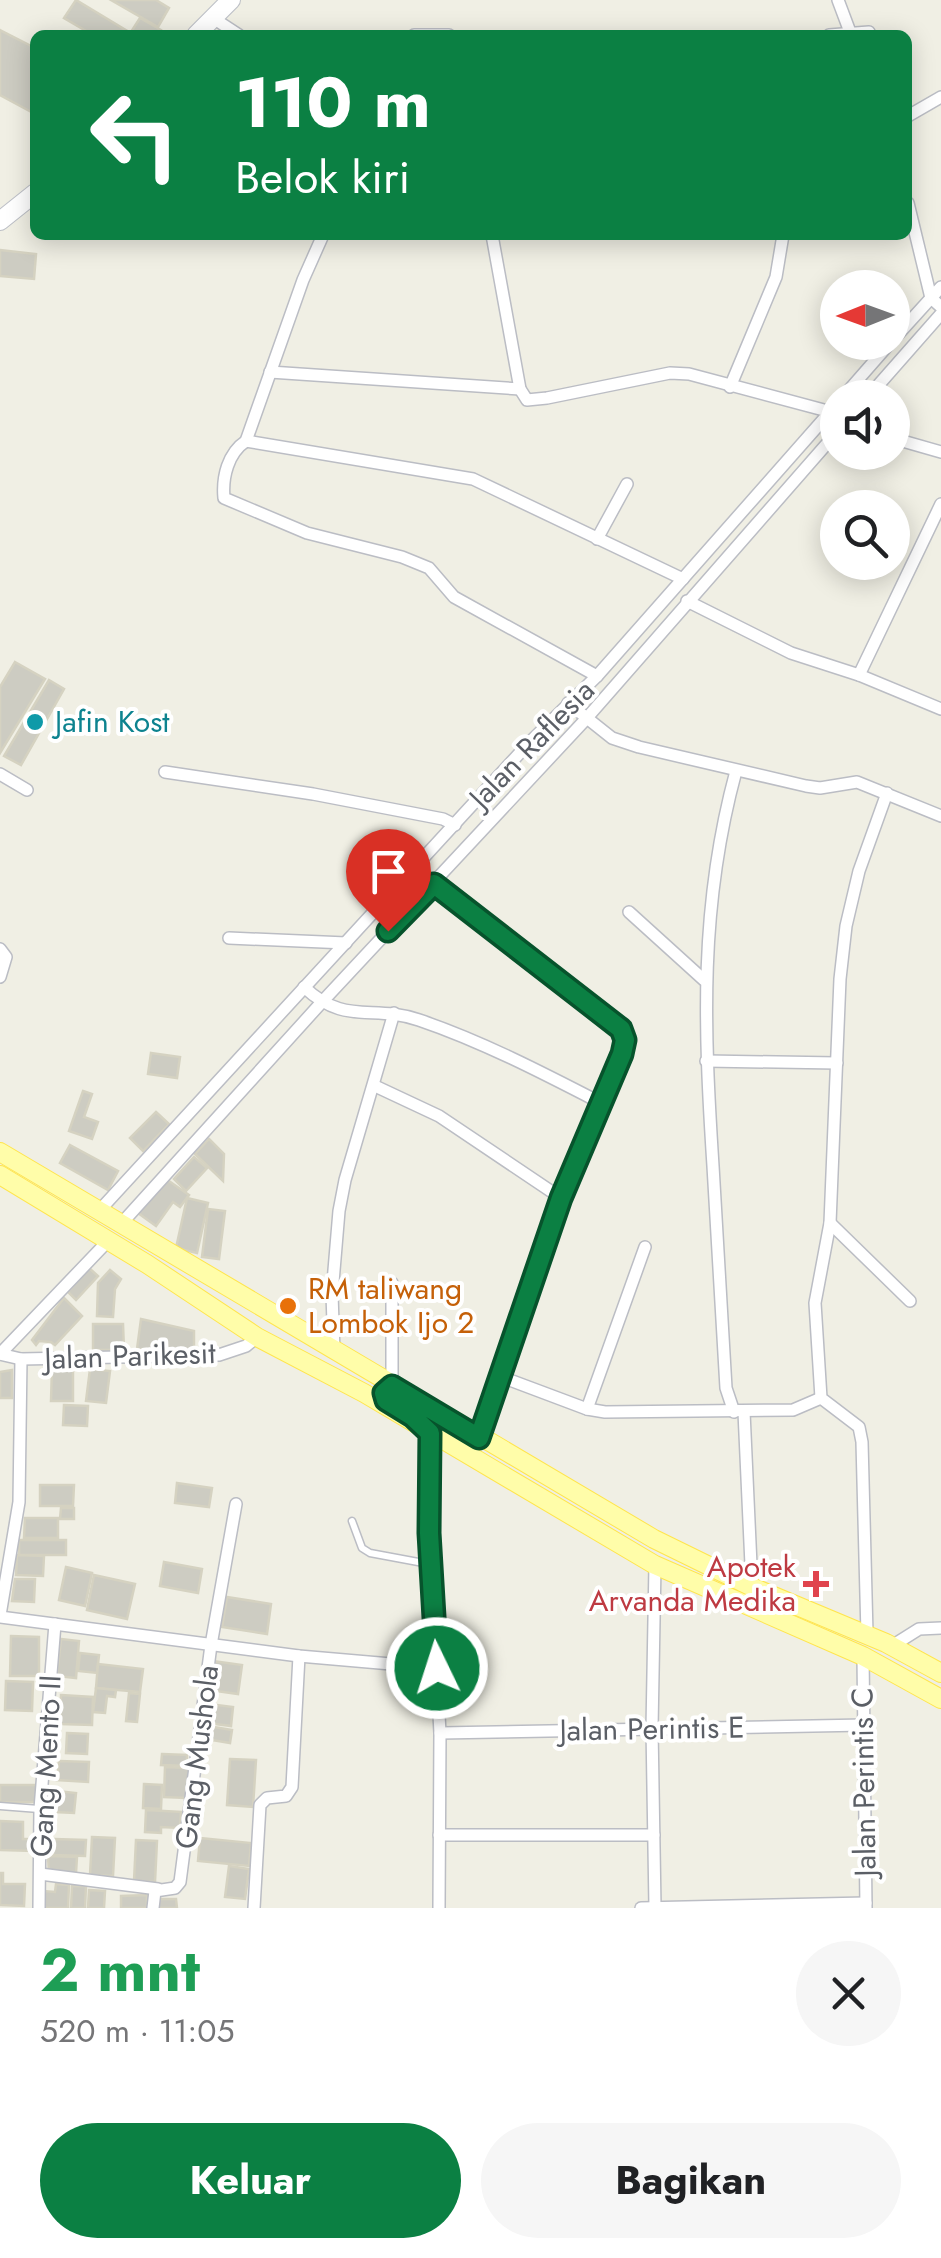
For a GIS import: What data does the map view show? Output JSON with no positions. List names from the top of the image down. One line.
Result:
{"streets":{"street":["Jalan Raflesia","Jalan Parikesit","Jalan Perintis E","Gang Mushola","Gang Mento II","Jalan Perintis C"]},"crossings":[["Jalan Perintis E","Jalan Perintis C"]],"places":{"other":["Jafin Kost","RM taliwang Lombok Ijo 2"],"health":["Apotek Arvanda Medika"]},"north":"left","page":{"turn":["110 m","Belok kiri"],"heading":["2 mnt","520 m · 11:05"],"buttons":["Keluar","Bagikan"]}}
